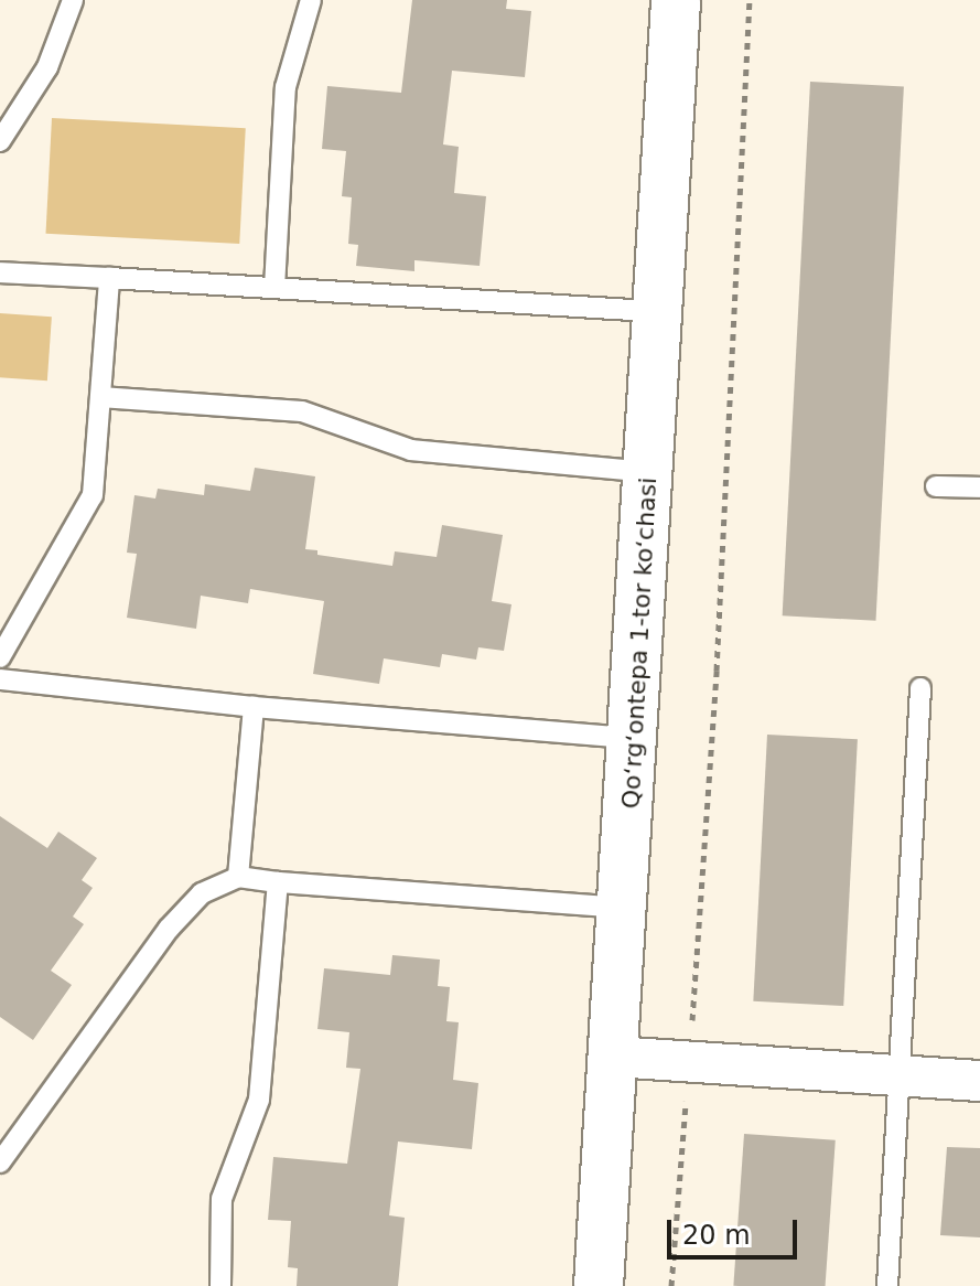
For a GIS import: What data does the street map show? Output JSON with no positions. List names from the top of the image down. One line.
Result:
{"streets":{"street":["Qoʻrgʻontepa 1-tor koʻchasi"]},"scale_bar":"20 m"}
